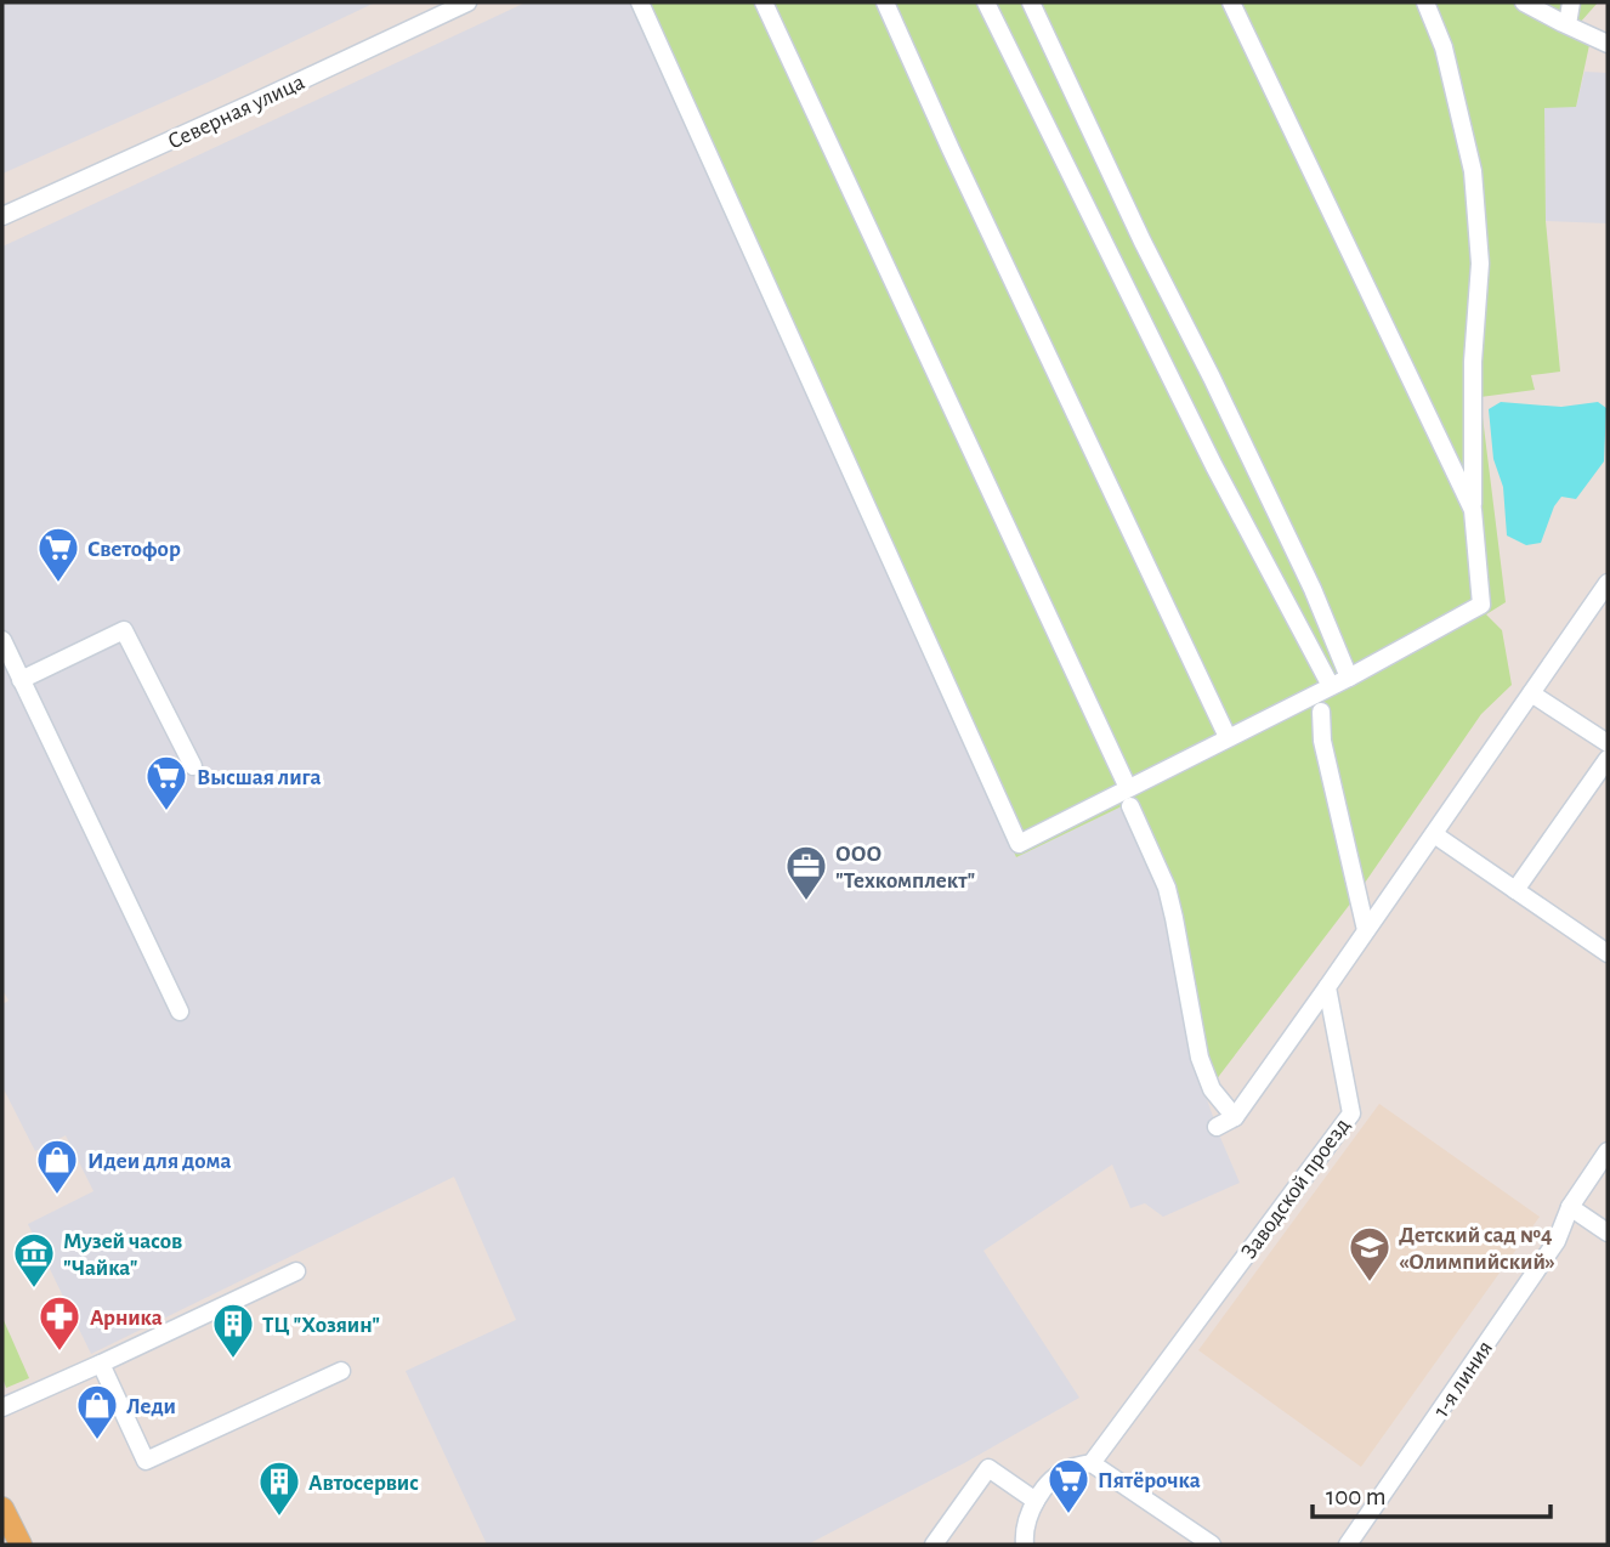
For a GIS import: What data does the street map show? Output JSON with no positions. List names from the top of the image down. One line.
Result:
{"streets":{"street":["Северная улица","Заводской проезд","1-я линия"]},"places":{"supermarket":["Светофор","Высшая лига","Пятёрочка"],"office":["ООО \"Техкомплект\""],"shop":["Идеи для дома","Леди"],"school or university":["Детский сад №4 «Олимпийский»"],"museum":["Музей часов \"Чайка\""],"pharmacy":["Арника"],"building":["ТЦ \"Хозяин\"","Автосервис"]},"scale_bar":"100 m"}
